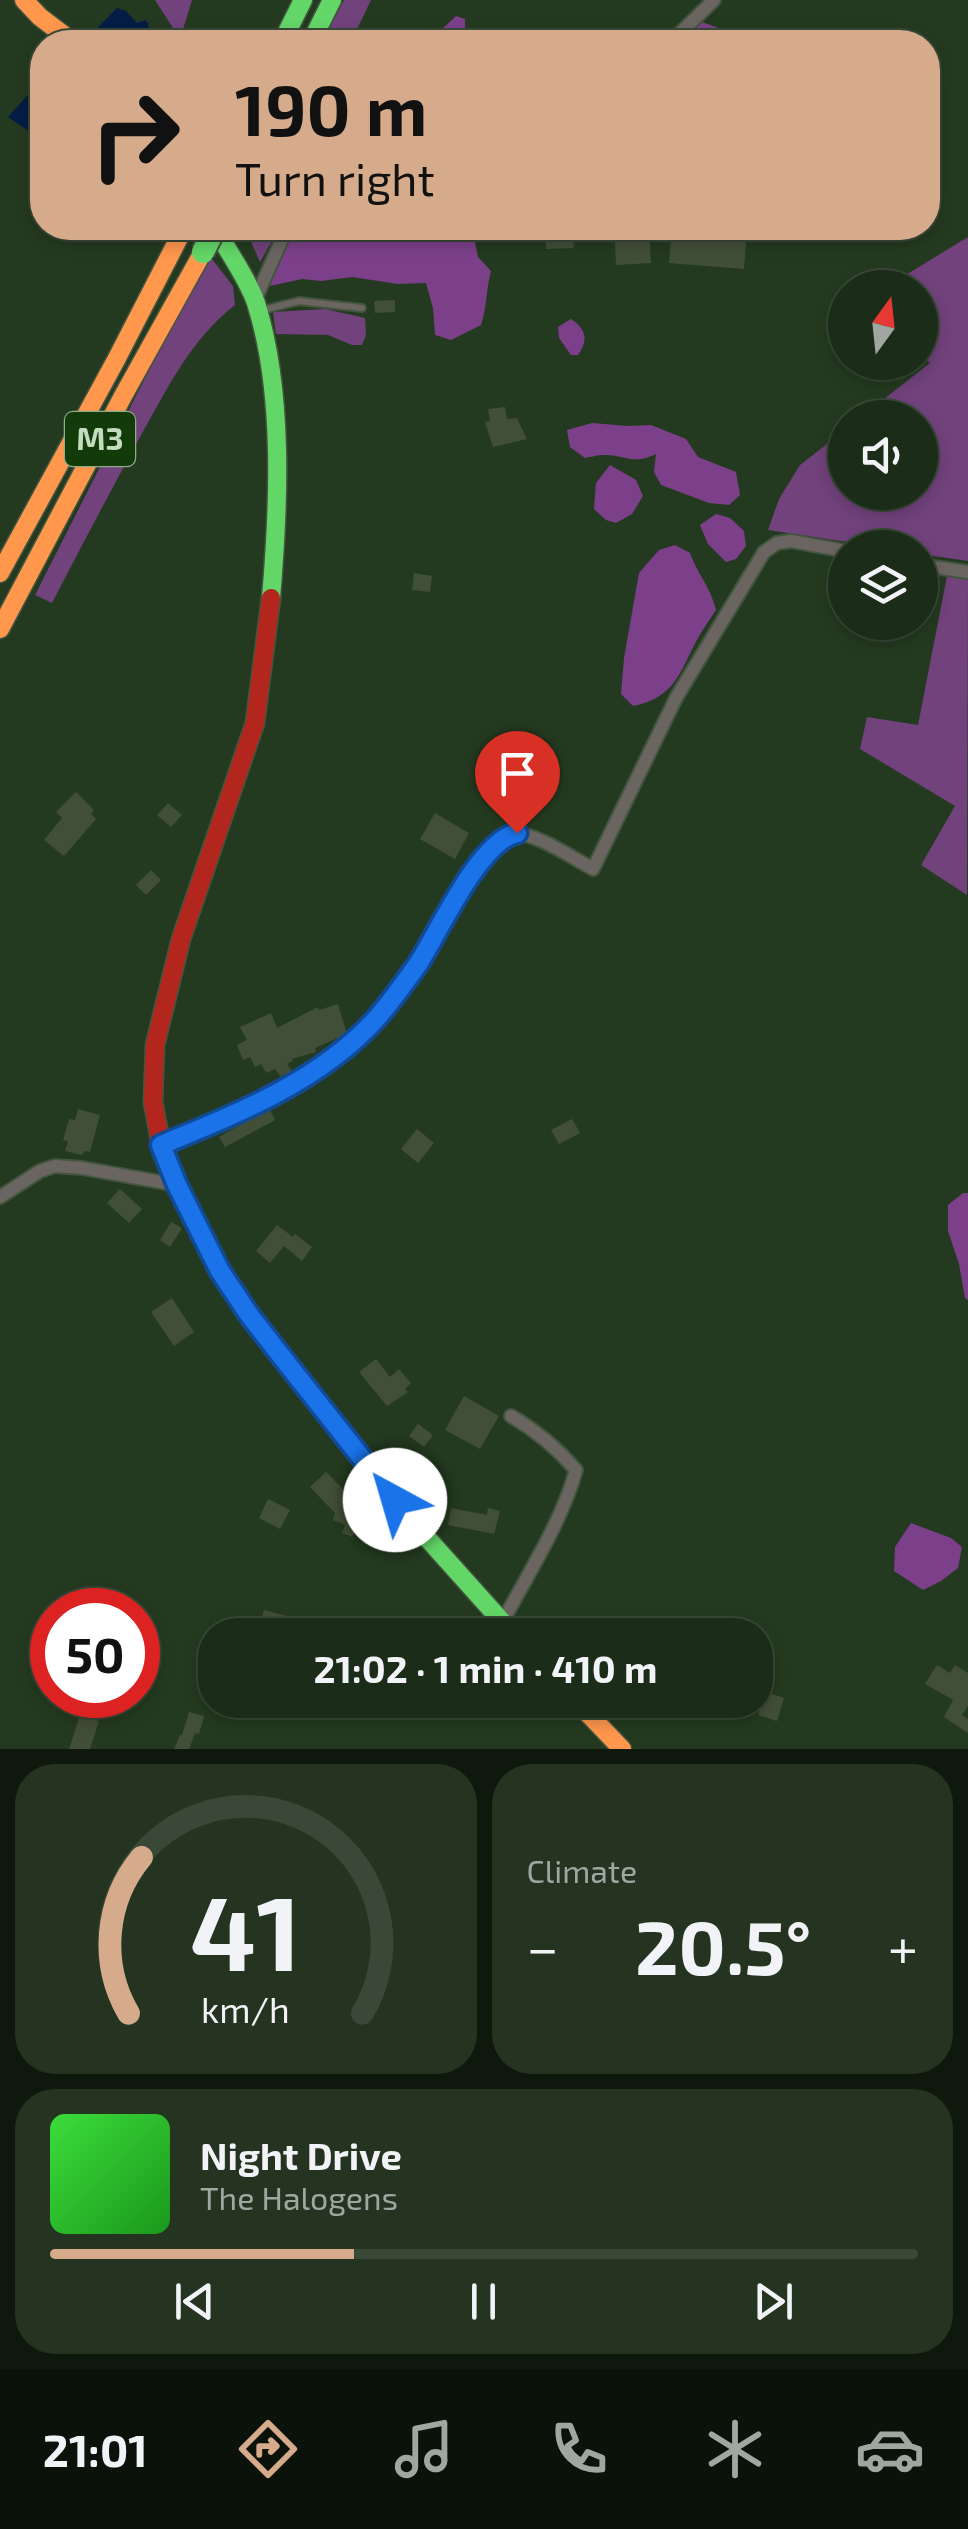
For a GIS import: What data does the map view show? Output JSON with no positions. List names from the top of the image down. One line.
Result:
{"streets":{"main road":["M3"]},"north":"top","page":{"turn":["190 m","Turn right"],"limit":"50","trip":"21:02 · 1 min · 410 m","tile":"Climate","heat":["−","20.5°","+"],"song":["Night Drive","The Halogens"],"tabs":"21:01","gauge":["41","km/h"]}}
